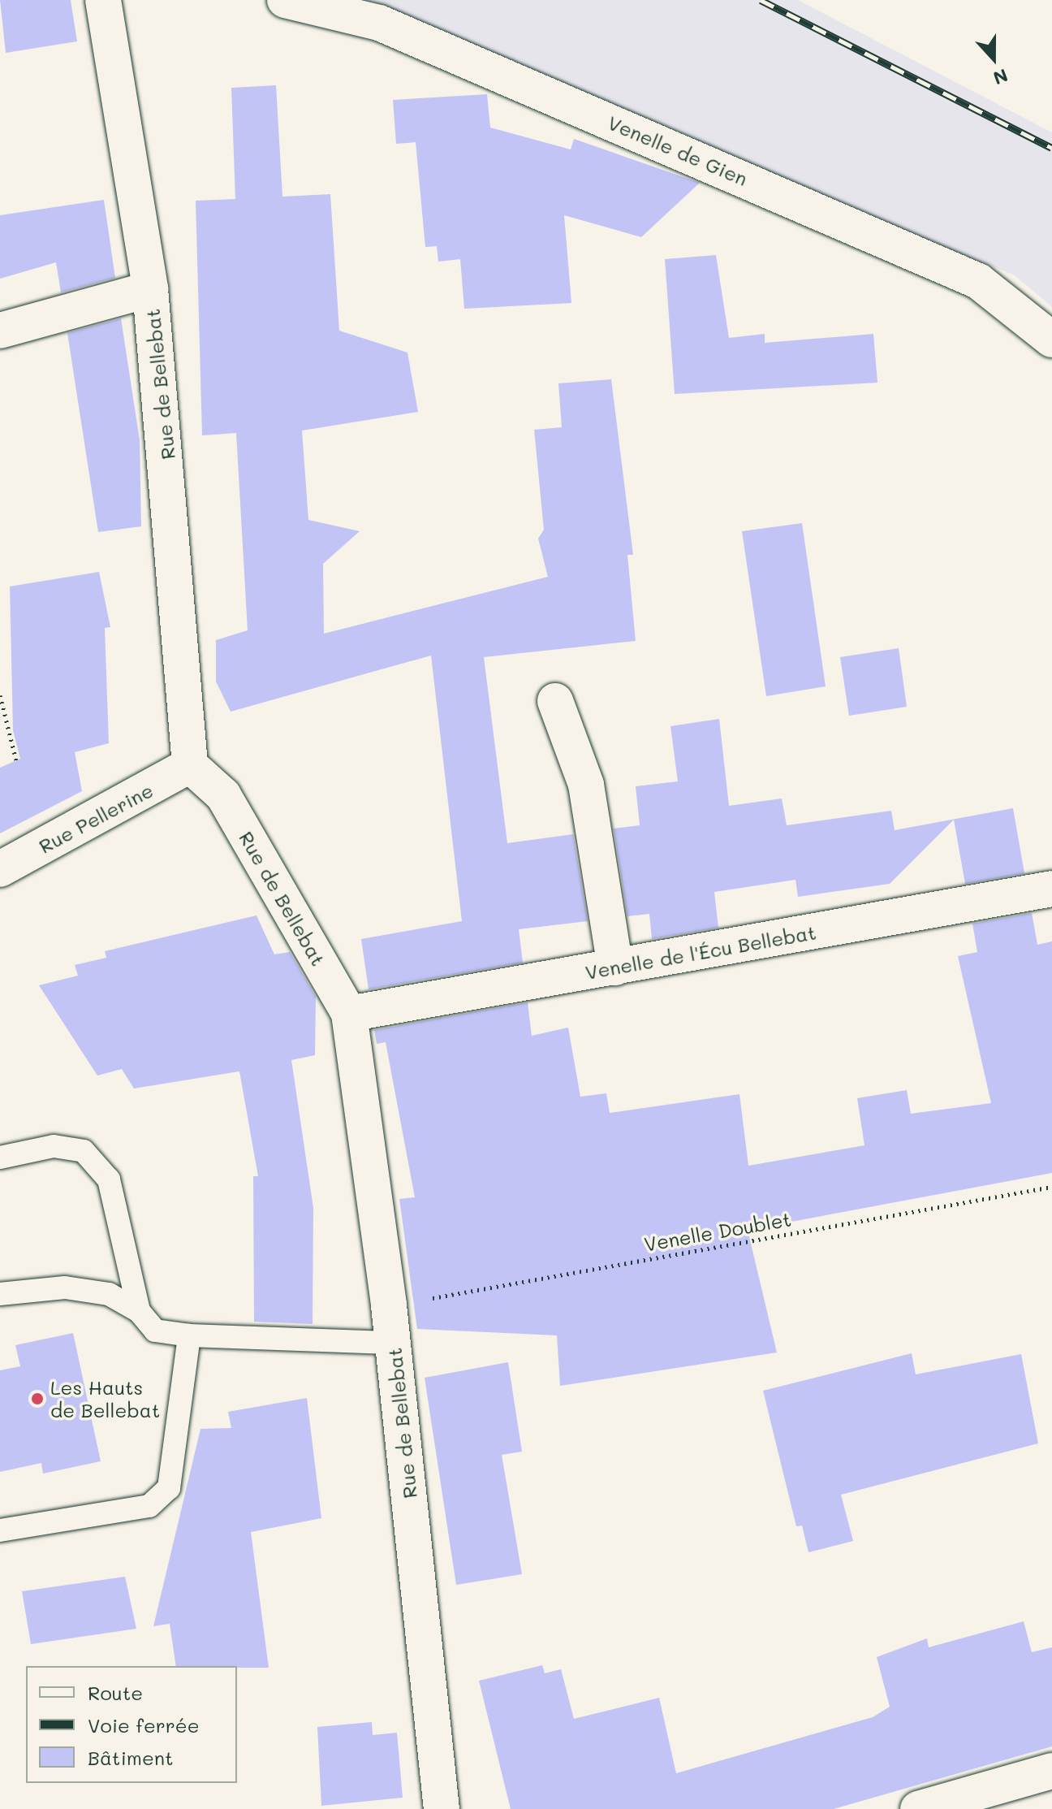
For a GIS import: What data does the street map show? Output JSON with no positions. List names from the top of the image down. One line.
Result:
{"streets":{"street":["Venelle de Gien","Rue de Bellebat","Rue Pellerine","Venelle de l'Écu Bellebat"],"path":["Venelle Doublet"]},"crossings":[["Rue de Bellebat","Rue Pellerine"],["Rue de Bellebat","Venelle de l'Écu Bellebat"],["Rue de Bellebat","Venelle Doublet"]],"places":["Les Hauts de Bellebat"],"legend":["Route","Voie ferrée","Bâtiment"],"north":"bottom"}
